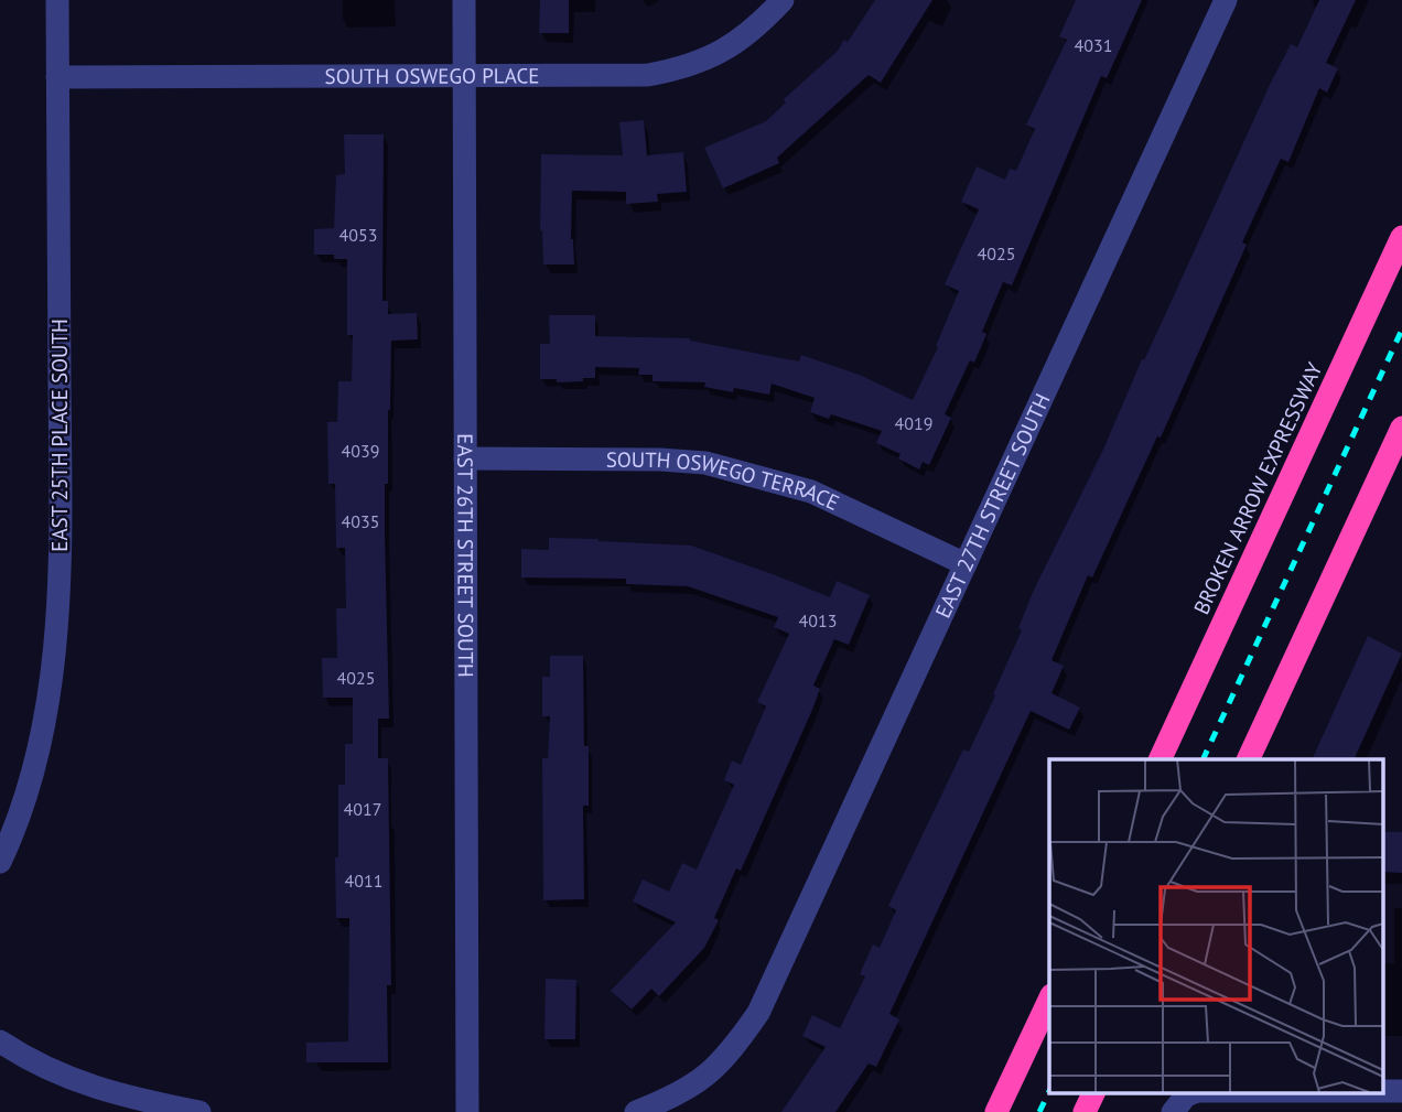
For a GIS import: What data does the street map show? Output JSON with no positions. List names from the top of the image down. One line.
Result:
{"streets":{"highway":["BROKEN ARROW EXPRESSWAY"],"street":["SOUTH OSWEGO PLACE","EAST 25TH PLACE SOUTH","SOUTH OSWEGO TERRACE","EAST 27TH STREET SOUTH","EAST 26TH STREET SOUTH"]},"crossings":[["SOUTH OSWEGO PLACE","EAST 25TH PLACE SOUTH"],["SOUTH OSWEGO PLACE","EAST 26TH STREET SOUTH"],["SOUTH OSWEGO TERRACE","EAST 27TH STREET SOUTH"],["SOUTH OSWEGO TERRACE","EAST 26TH STREET SOUTH"]],"house_numbers":["4031","4053","4025","4019","4039","4035","4013","4025","4017","4011"]}
